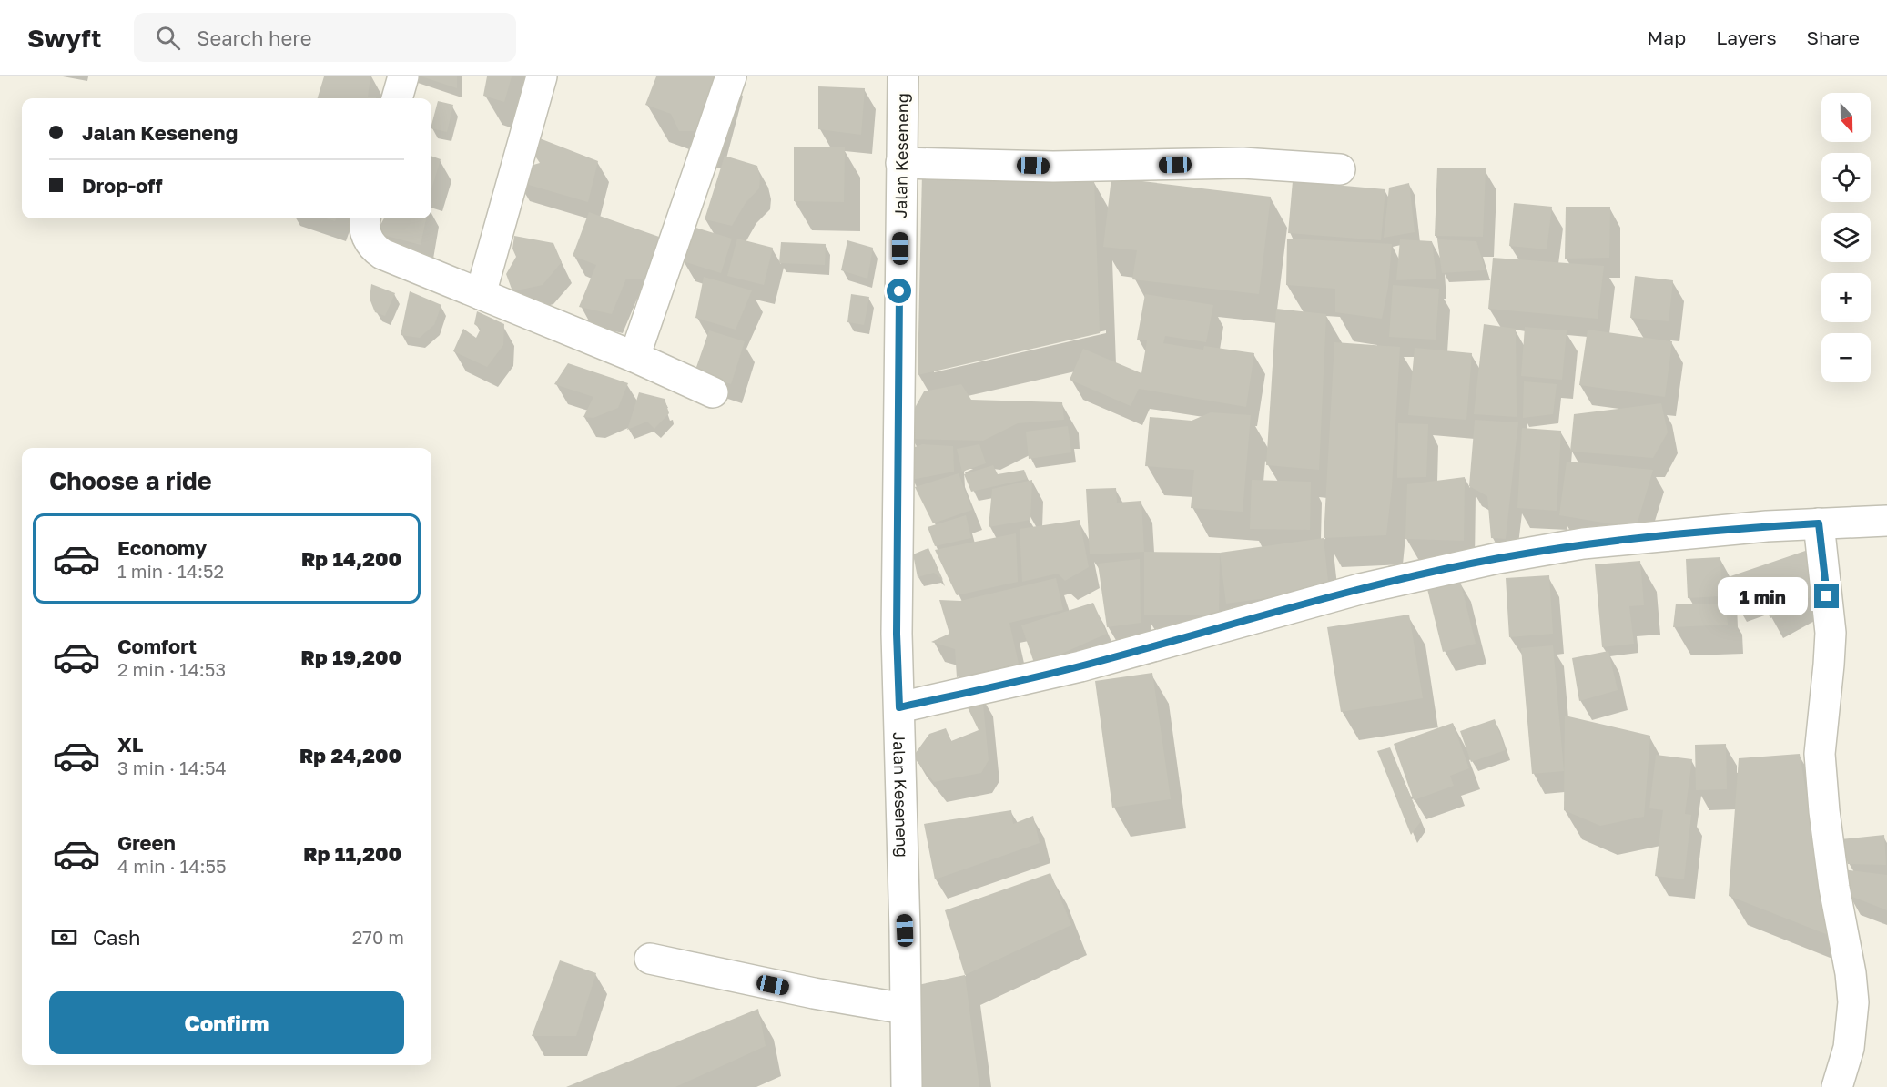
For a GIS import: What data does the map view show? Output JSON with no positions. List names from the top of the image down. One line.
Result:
{"streets":{"street":["Jalan Keseneng"]},"north":"bottom","page":{"header":"Swyft","search":"Search here","nav":["Map","Layers","Share"],"map_buttons":["+","−"],"banner":["Jalan Keseneng","Drop-off"],"heading":"Choose a ride","list":[{"name":"Economy","note":"1 min · 14:52","value":"Rp 14,200"},{"name":"Comfort","note":"2 min · 14:53","value":"Rp 19,200"},{"name":"XL","note":"3 min · 14:54","value":"Rp 24,200"},{"name":"Green","note":"4 min · 14:55","value":"Rp 11,200"}],"bubble":"1 min","pay":["Cash","270 m"],"buttons":"Confirm"}}
